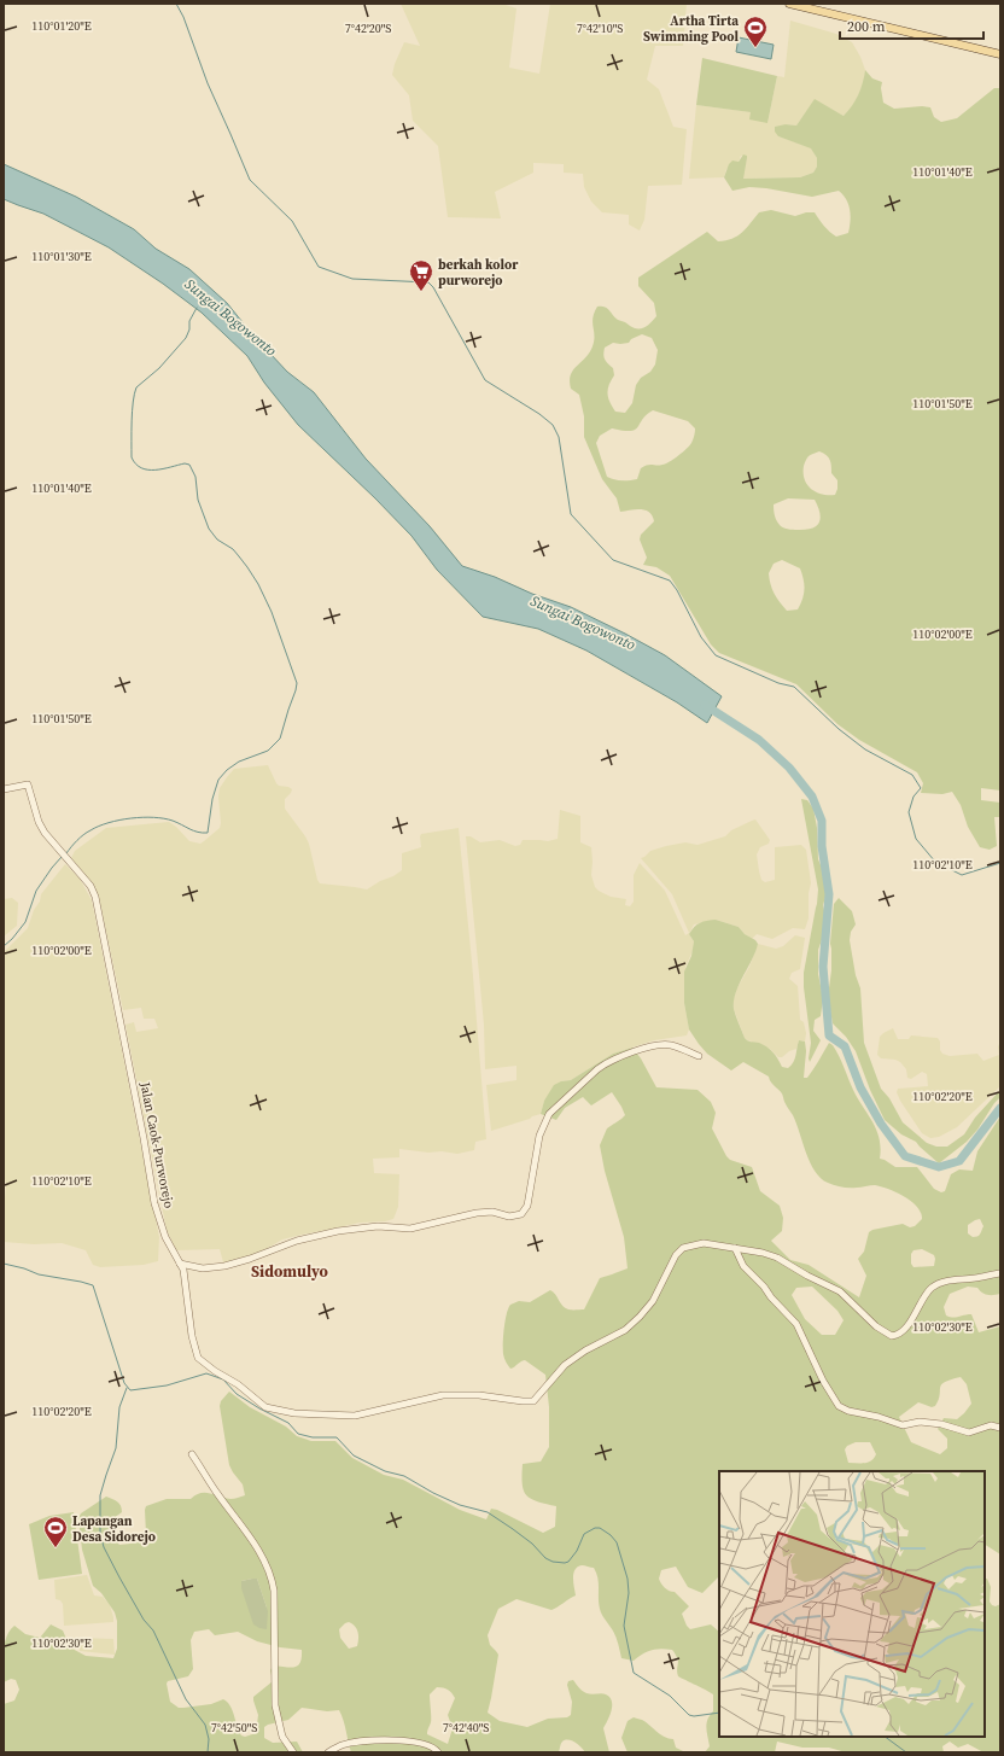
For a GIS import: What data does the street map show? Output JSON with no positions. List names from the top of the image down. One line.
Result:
{"streets":{"street":["Jalan Caok-Purworejo"]},"districts":["Sidomulyo"],"water":["Sungai Bogowonto"],"places":{"sports":["Artha Tirta Swimming Pool","Lapangan Desa Sidorejo"],"supermarket":["berkah kolor purworejo"]},"scale_bar":"200 m","coordinates":["110°01'20\"E","7°42'20\"S","7°42'10\"S","110°01'40\"E","110°01'30\"E","110°01'50\"E","110°02'00\"E","110°02'10\"E","110°02'20\"E","110°02'30\"E","7°42'50\"S","7°42'40\"S"]}
